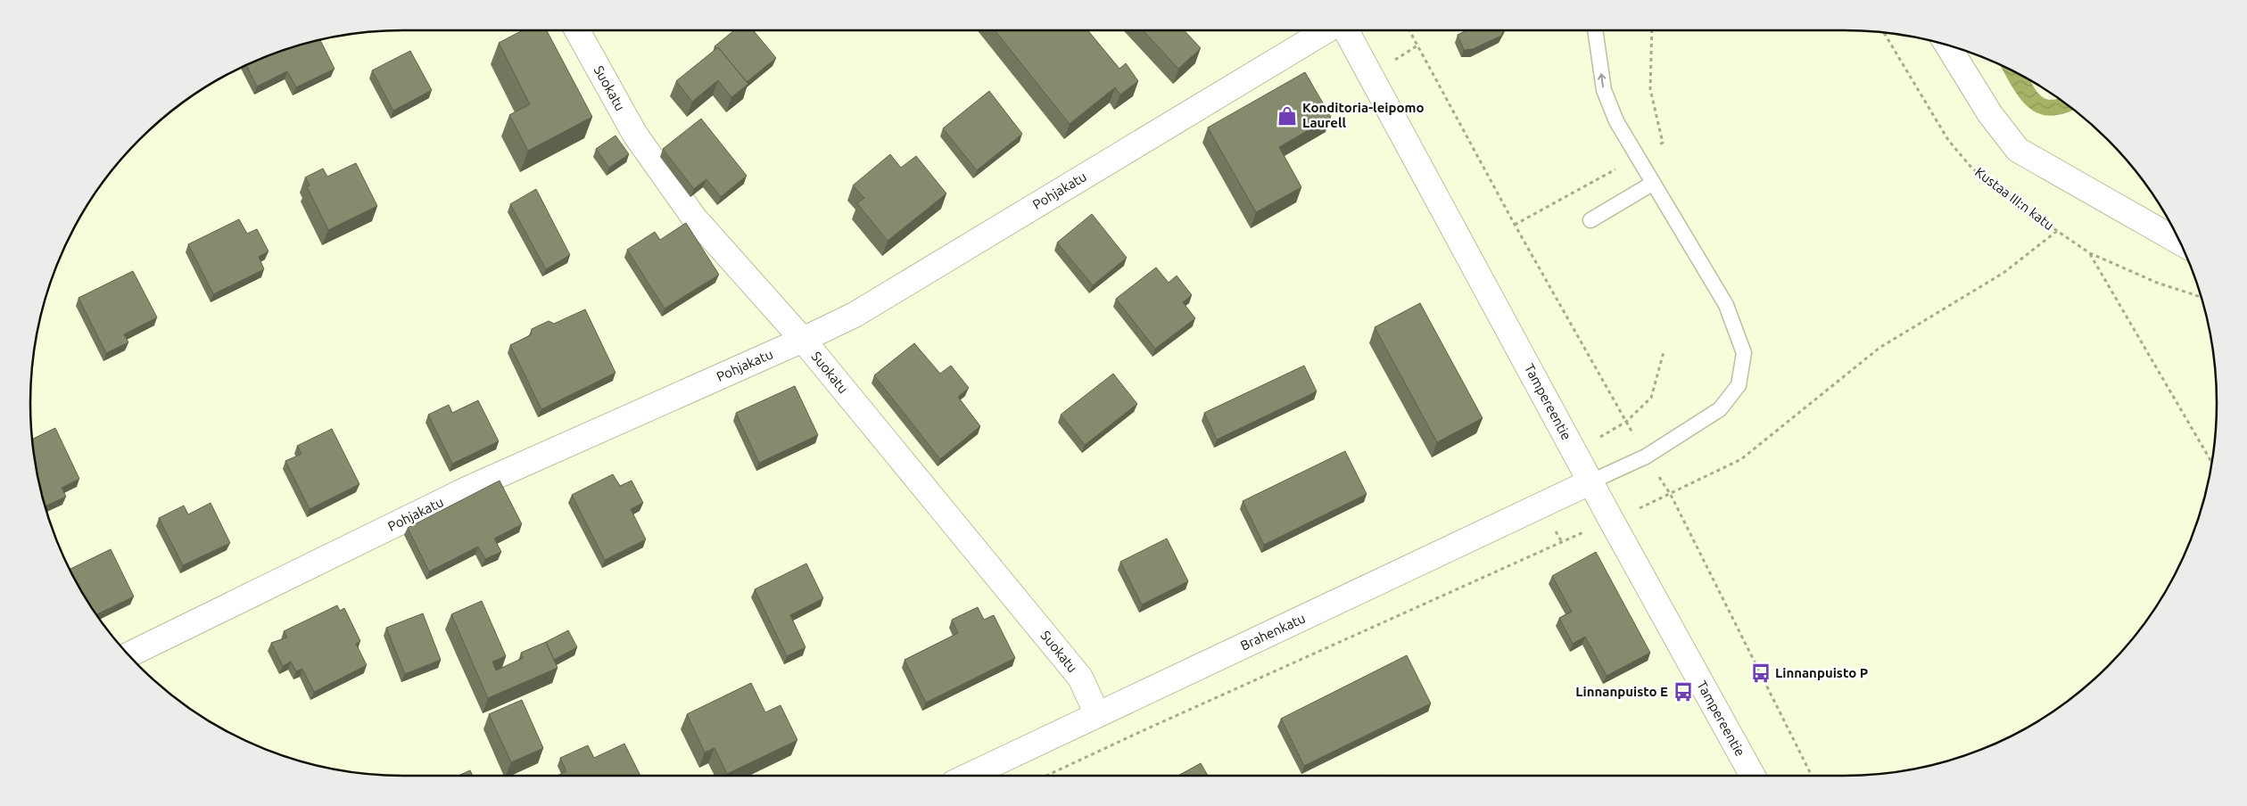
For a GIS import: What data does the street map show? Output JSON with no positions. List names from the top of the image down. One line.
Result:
{"streets":{"street":["Suokatu","Pohjakatu","Tampereentie","Brahenkatu"],"path":["Kustaa III:n katu"]},"crossings":[["Suokatu","Pohjakatu"],["Suokatu","Brahenkatu"],["Tampereentie","Brahenkatu"]],"places":{"shop":["Konditoria-leipomo Laurell"],"bus stop":["Linnanpuisto P","Linnanpuisto E"]}}
